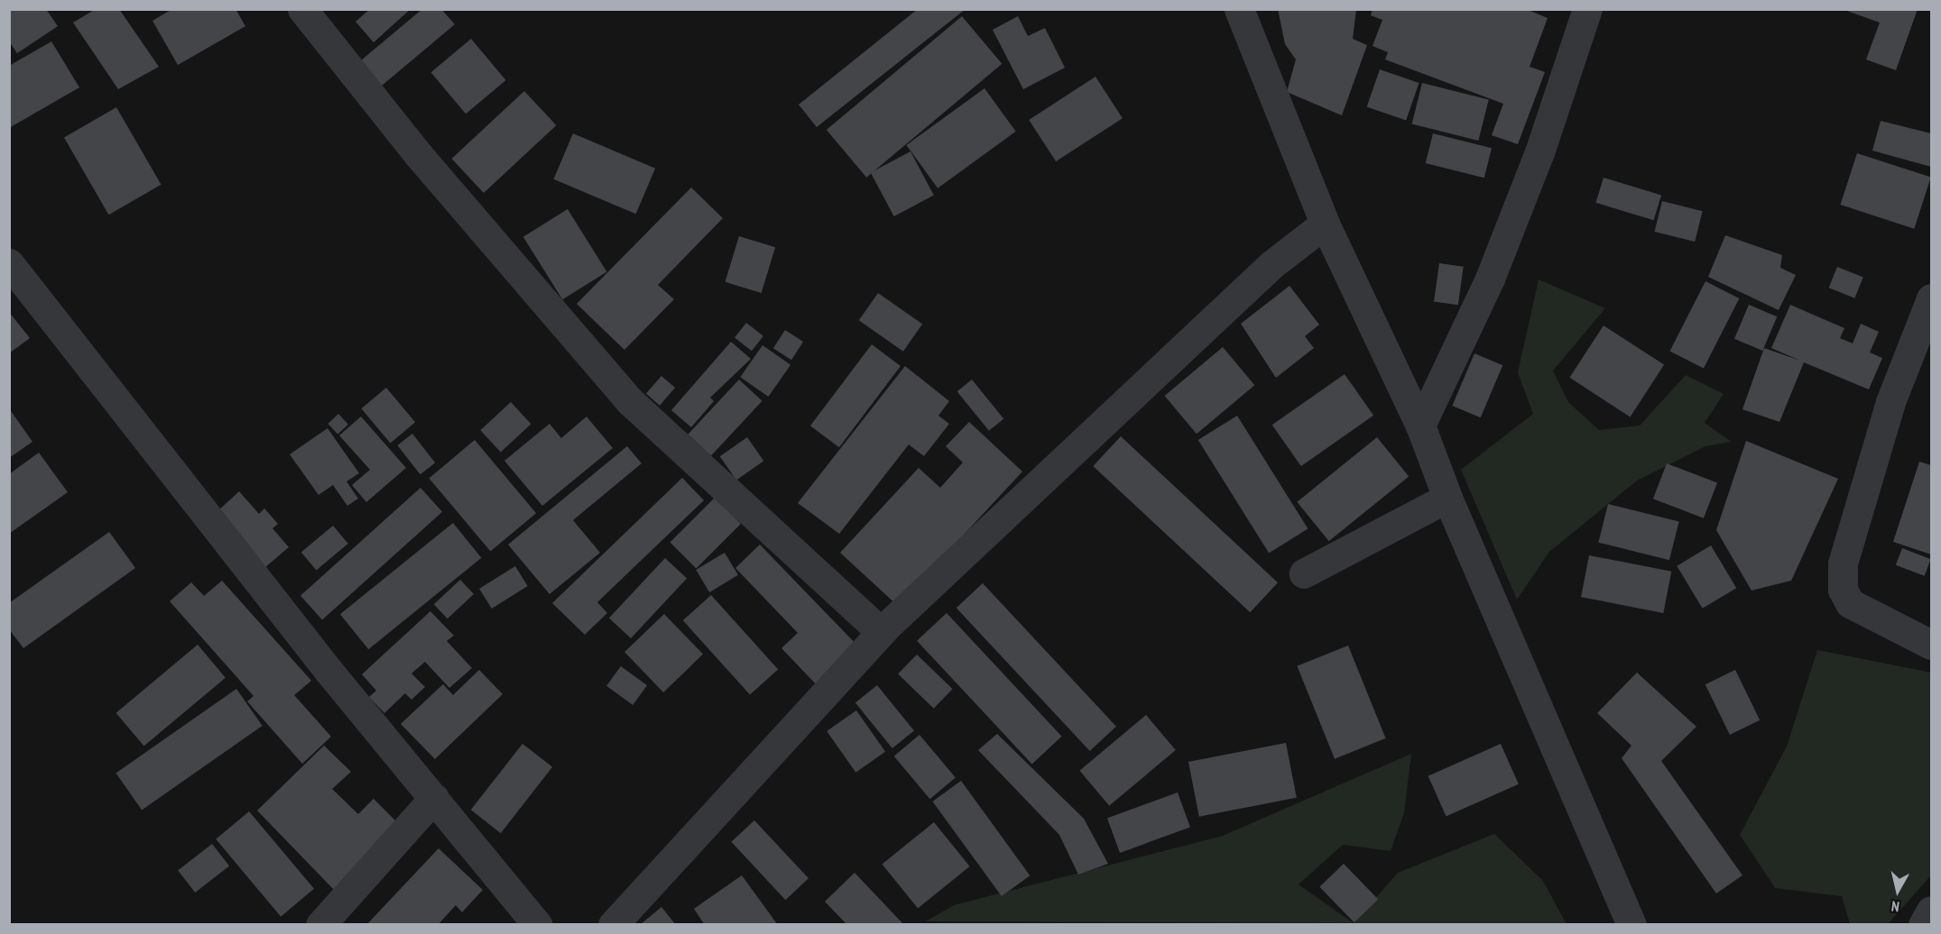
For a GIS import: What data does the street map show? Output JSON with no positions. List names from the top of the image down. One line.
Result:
{"north":"bottom"}
